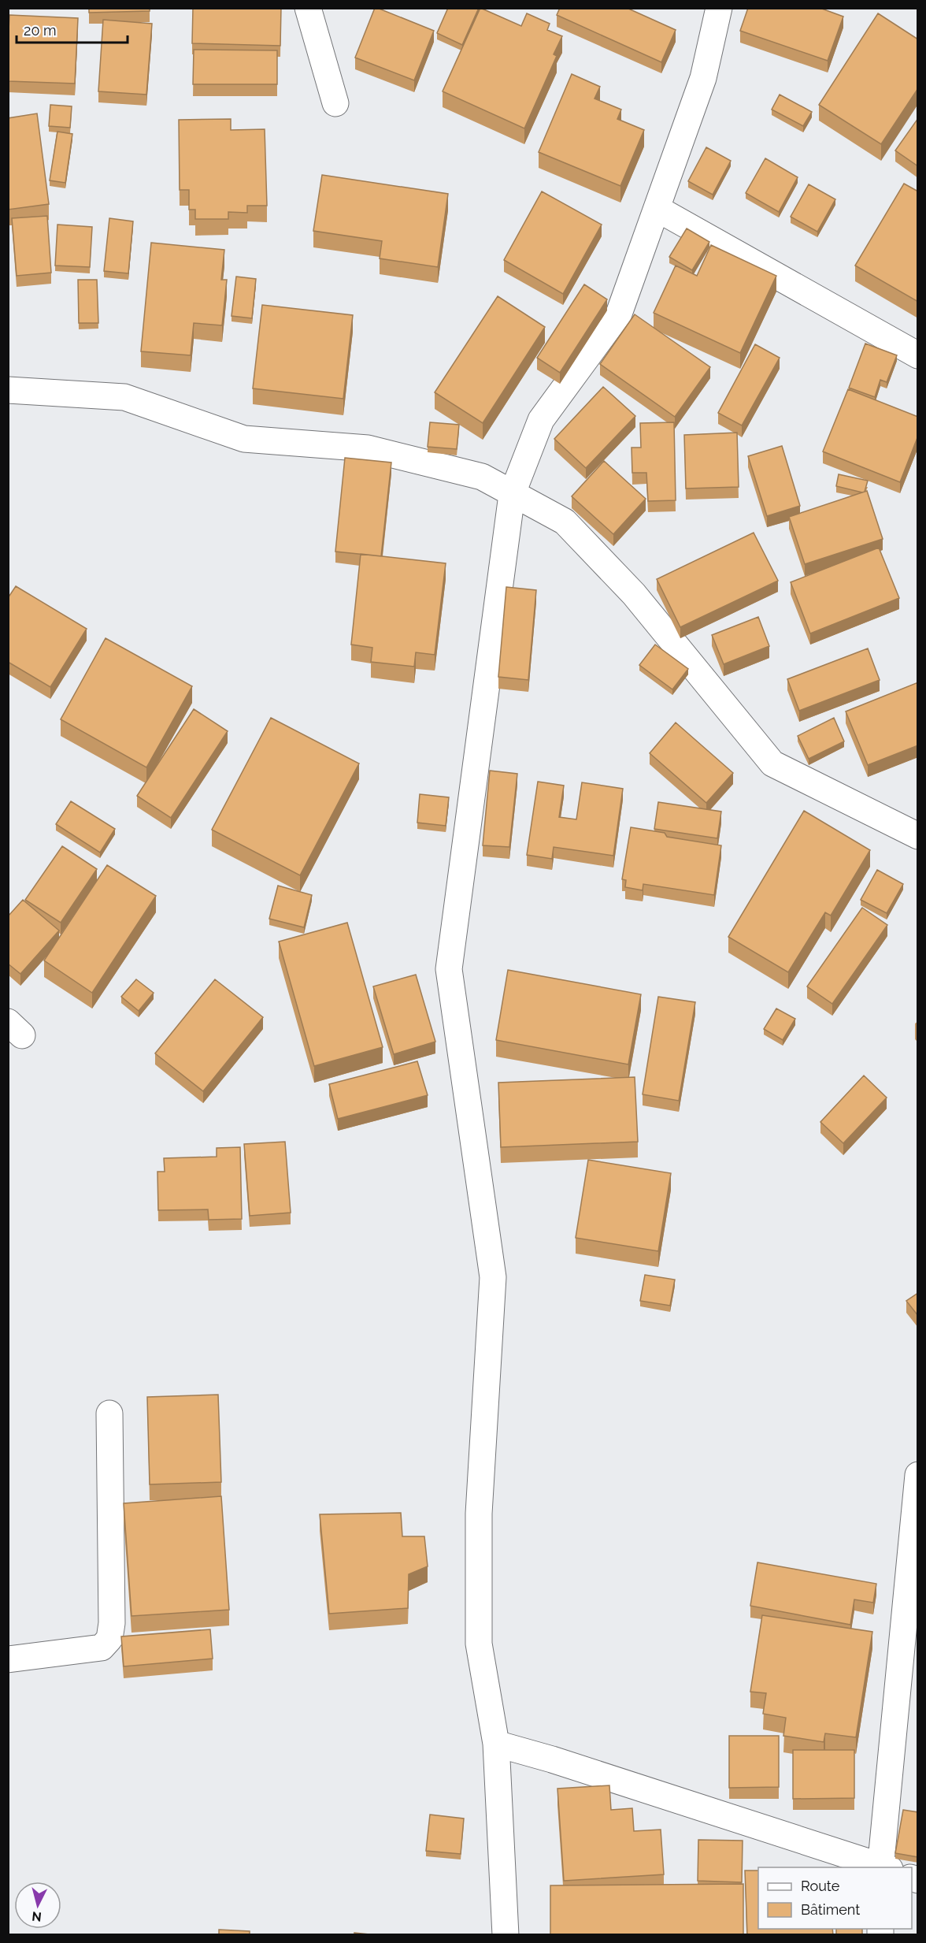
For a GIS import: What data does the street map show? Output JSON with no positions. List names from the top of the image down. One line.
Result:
{"legend":["Route","Bâtiment"],"scale_bar":"20 m","north":"bottom"}
